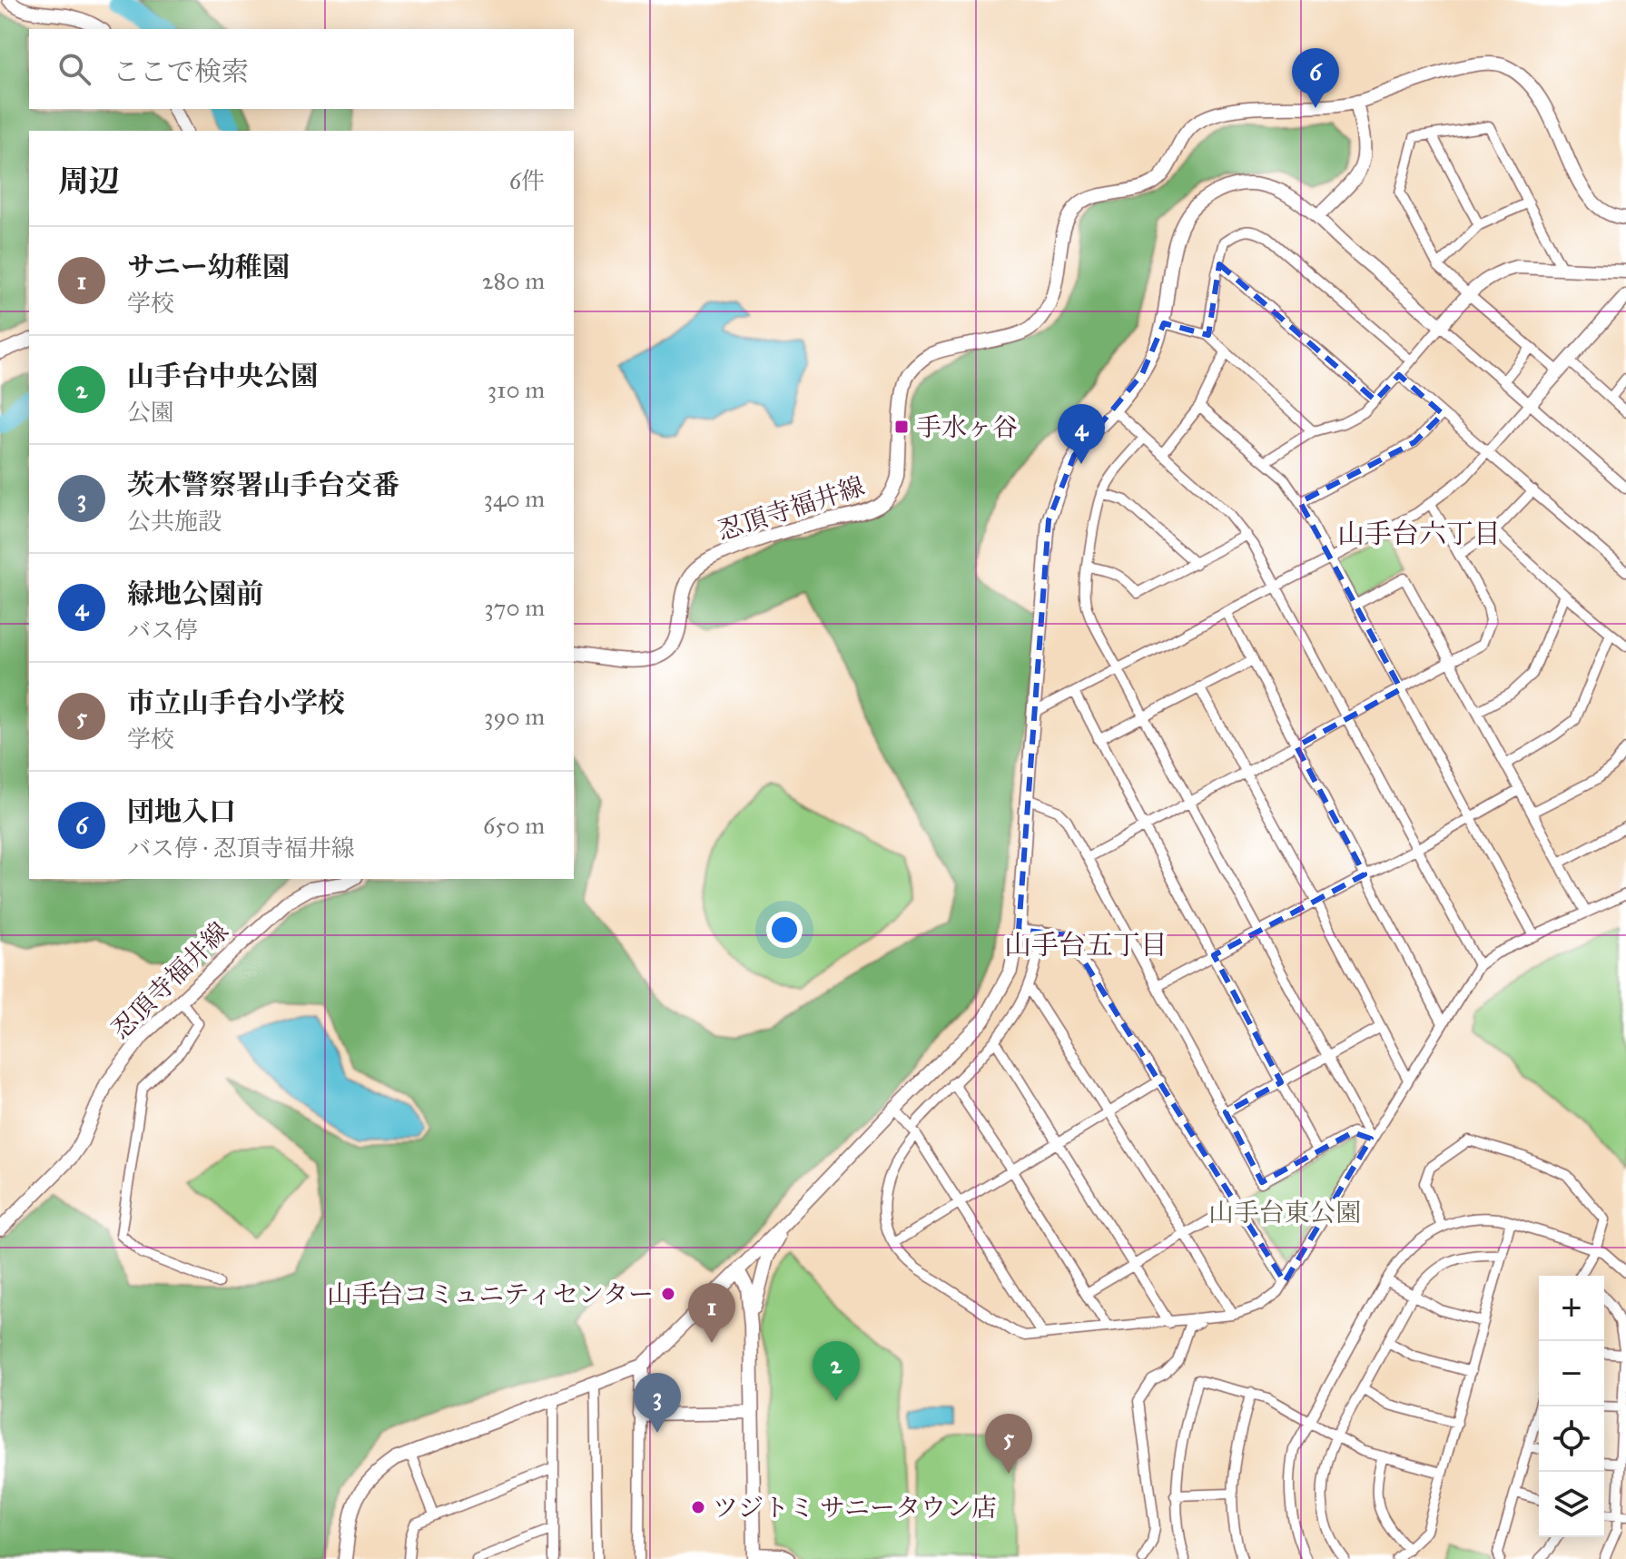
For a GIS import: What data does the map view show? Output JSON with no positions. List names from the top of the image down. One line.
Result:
{"streets":{"street":["忍頂寺福井線"]},"districts":["山手台六丁目","山手台五丁目"],"parks":["山手台東公園"],"places":{"transit":["手水ヶ谷"],"other":["山手台コミュニティセンター","ツジトミ サニータウン店"]},"page":{"search":"ここで検索","pins":["6","4","1","2","3","5"],"heading":["周辺","6件"],"list":[{"mark":"1","name":"サニー幼稚園","note":"学校","value":"280 m"},{"mark":"2","name":"山手台中央公園","note":"公園","value":"310 m"},{"mark":"3","name":"茨木警察署山手台交番","note":"公共施設","value":"340 m"},{"mark":"4","name":"緑地公園前","note":"バス停","value":"370 m"},{"mark":"5","name":"市立山手台小学校","note":"学校","value":"390 m"},{"mark":"6","name":"団地入口","note":"バス停 · 忍頂寺福井線","value":"650 m"}],"map_buttons":["+","−"]}}
